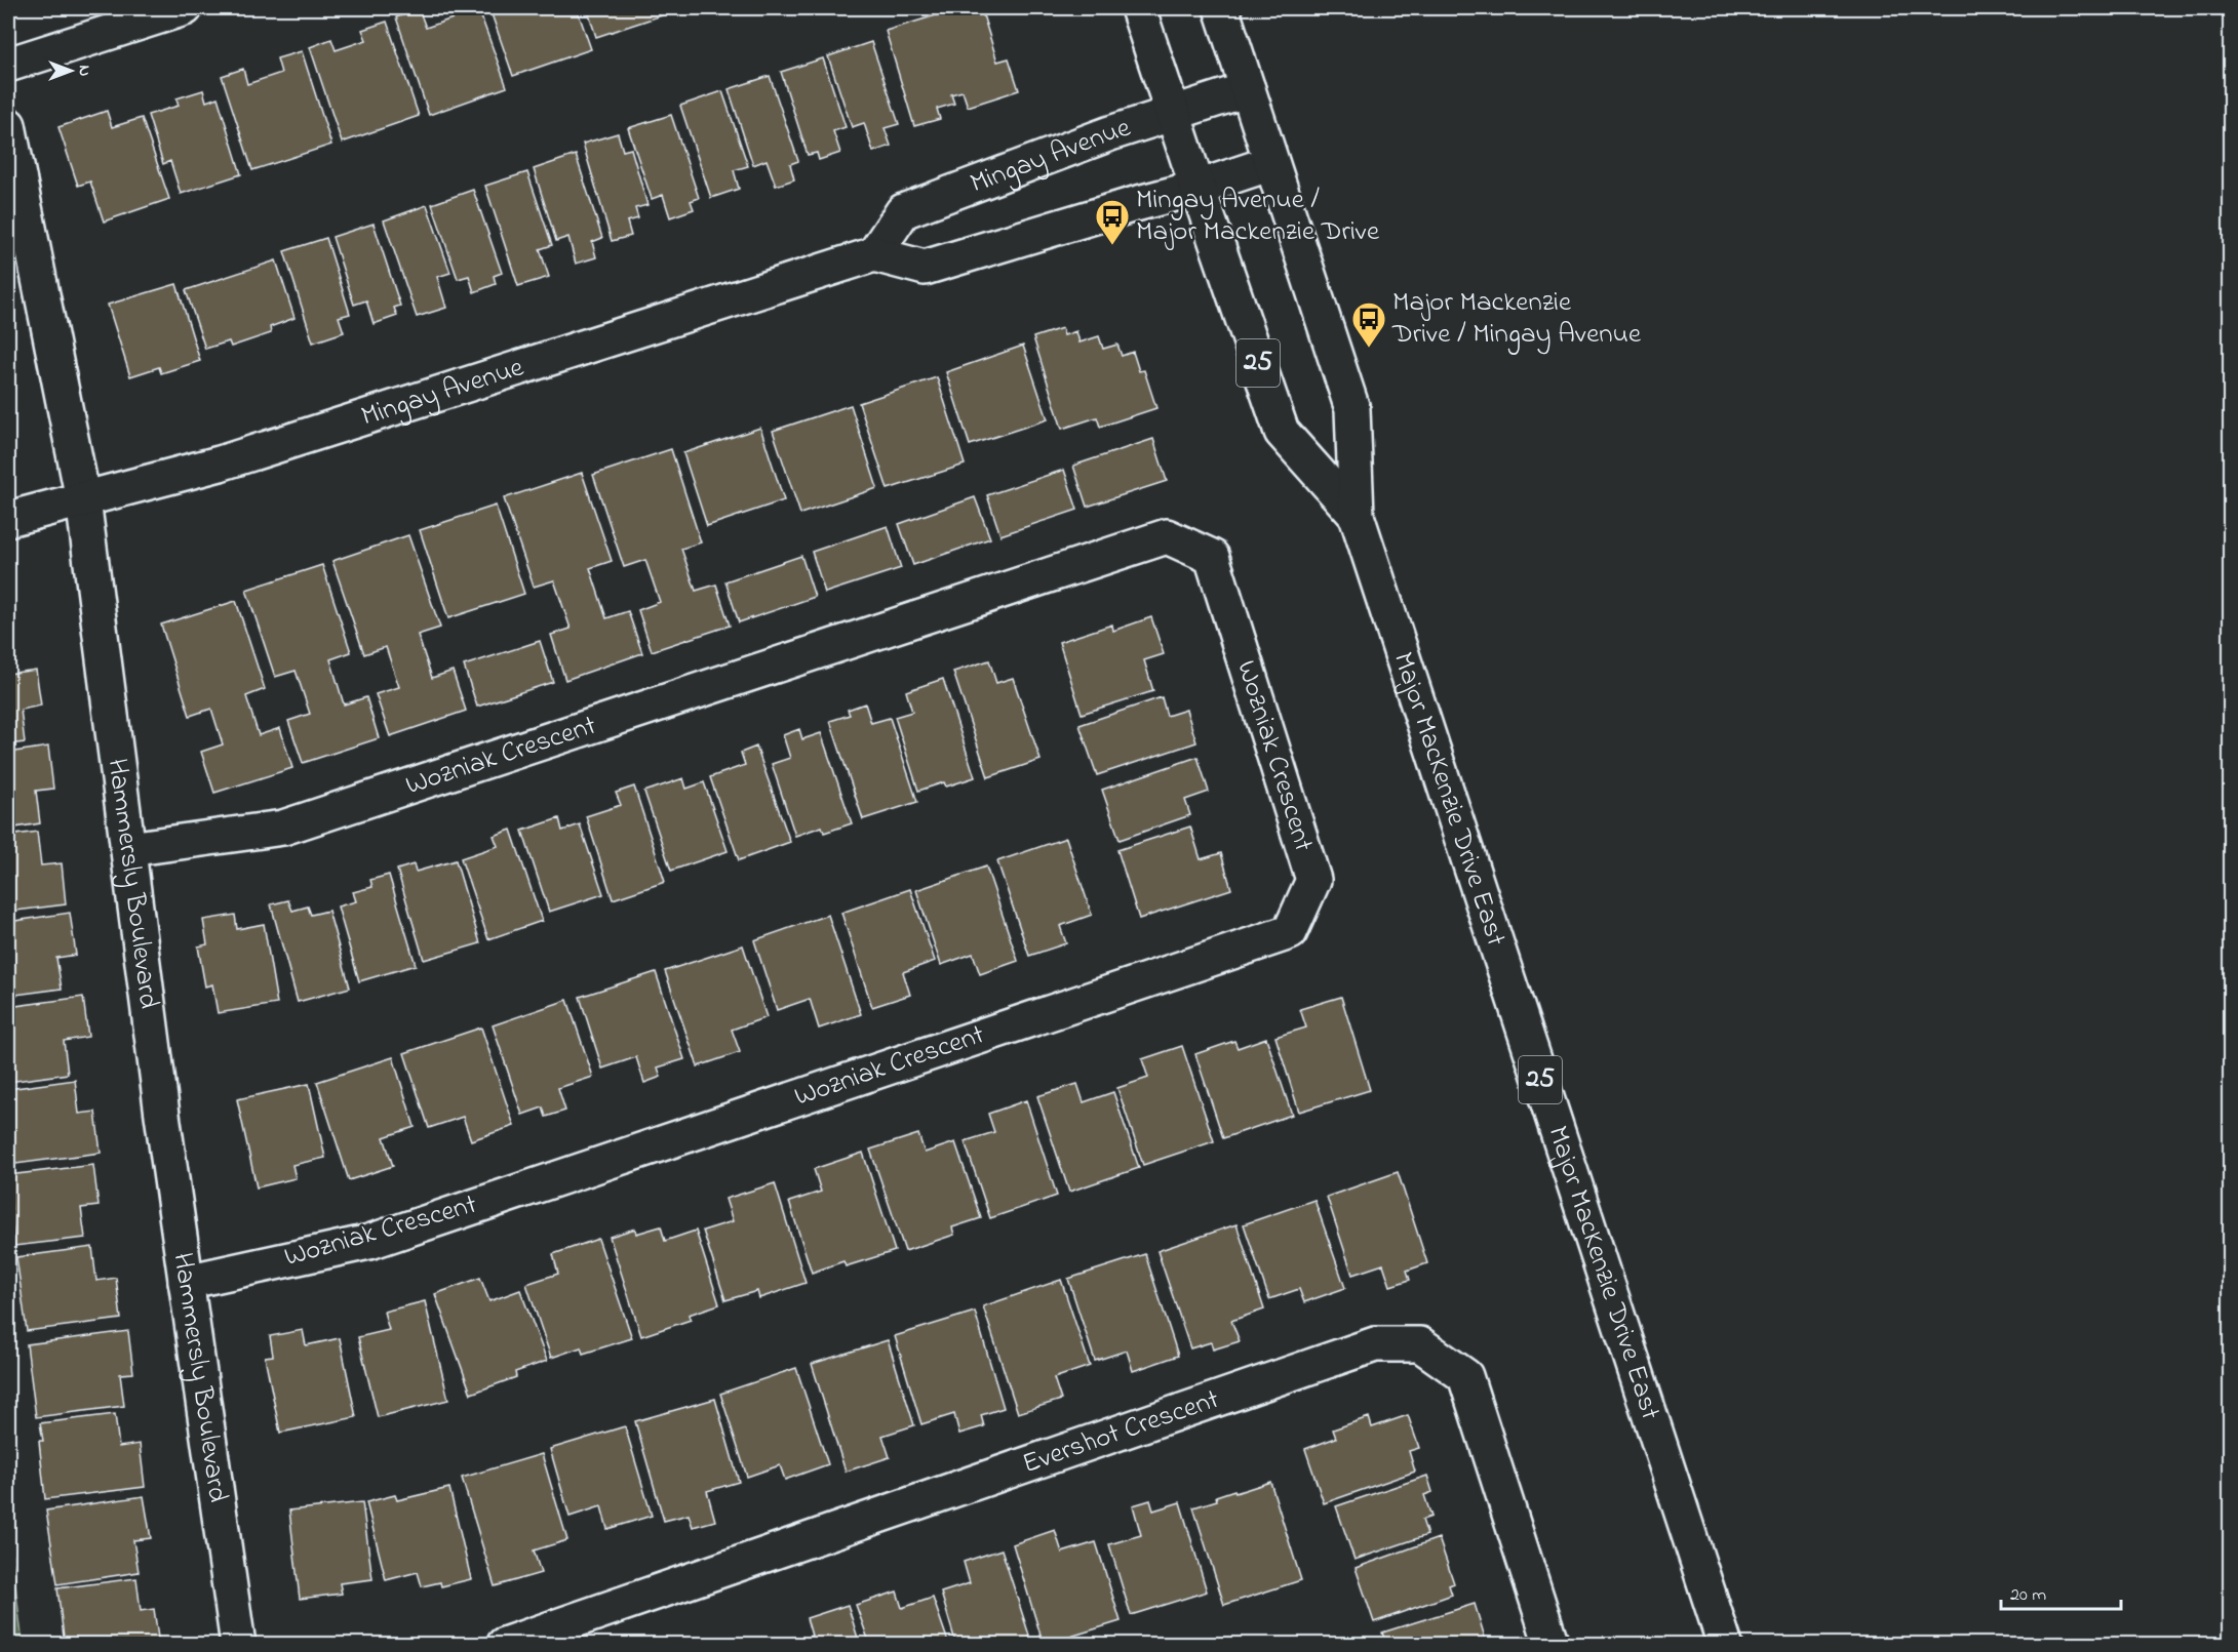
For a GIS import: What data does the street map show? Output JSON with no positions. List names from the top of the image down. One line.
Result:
{"streets":{"street":["Mingay Avenue","25","Wozniak Crescent","Major MacKenzie Drive East","Hammersly Boulevard","Evershot Crescent"]},"crossings":[["Mingay Avenue","Major MacKenzie Drive East"],["Mingay Avenue","Hammersly Boulevard"],["Wozniak Crescent","Hammersly Boulevard"]],"places":{"bus stop":["Mingay Avenue / Major Mackenzie Drive","Major Mackenzie Drive / Mingay Avenue"]},"scale_bar":"20 m","north":"right"}
